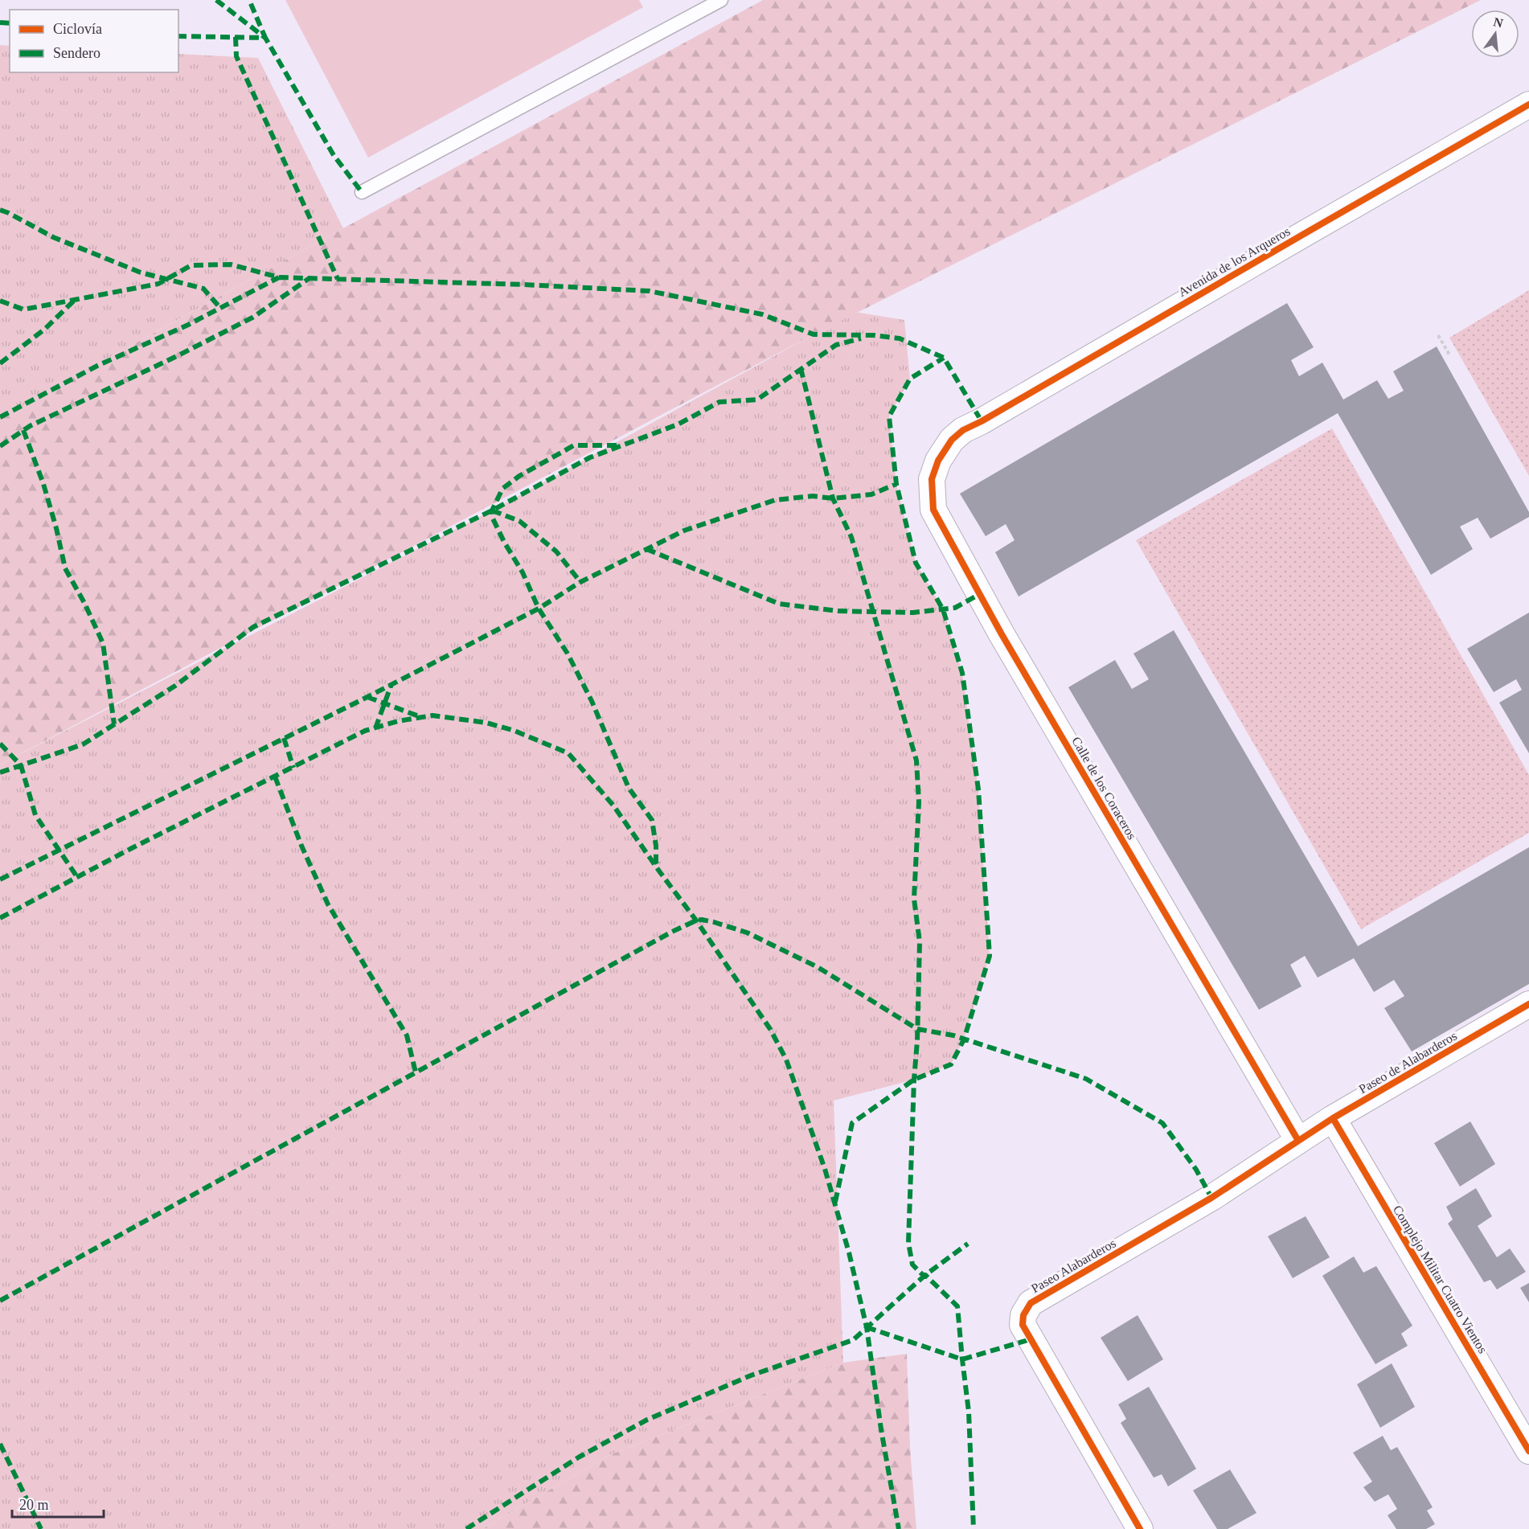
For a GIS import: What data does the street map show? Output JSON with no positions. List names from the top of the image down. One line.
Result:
{"streets":{"street":["Avenida de los Arqueros","Calle de los Coraceros","Paseo de Alabarderos","Paseo Alabarderos","Complejo Militar Cuatro Vientos"]},"crossings":[["Avenida de los Arqueros","Calle de los Coraceros"],["Calle de los Coraceros","Paseo de Alabarderos"],["Calle de los Coraceros","Paseo Alabarderos"],["Paseo de Alabarderos","Paseo Alabarderos"],["Paseo de Alabarderos","Complejo Militar Cuatro Vientos"]],"legend":["Ciclovía","Sendero"],"scale_bar":"20 m","north":"top"}
